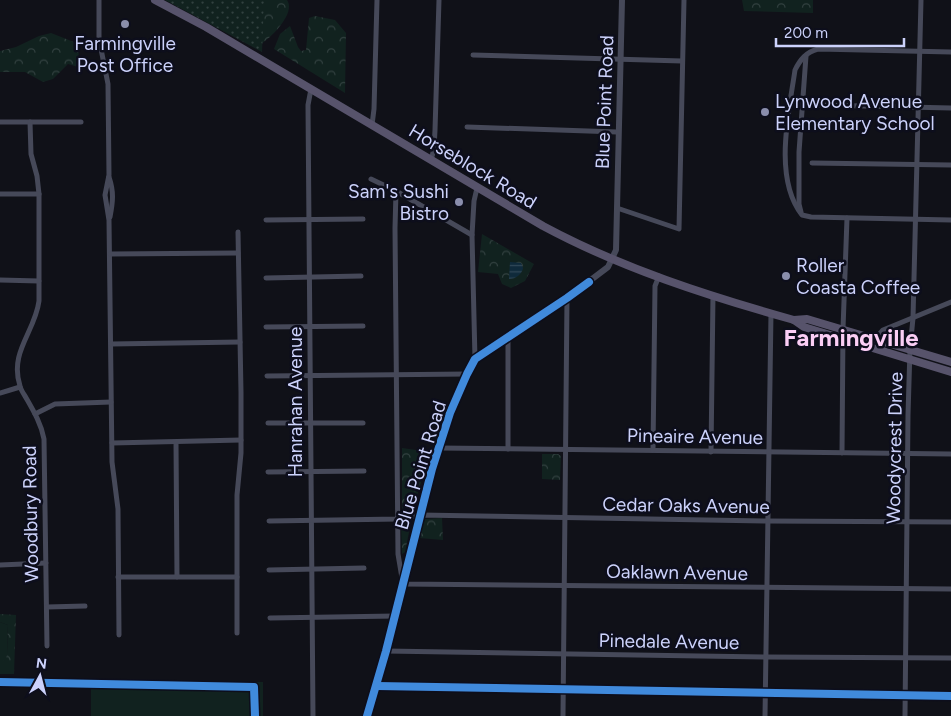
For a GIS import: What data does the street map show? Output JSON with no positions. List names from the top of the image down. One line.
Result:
{"streets":{"main road":["Horseblock Road"],"street":["Blue Point Road","Hanrahan Avenue","Pineaire Avenue","Woodycrest Drive","Cedar Oaks Avenue","Woodbury Road","Oaklawn Avenue","Pinedale Avenue"]},"crossings":[["Blue Point Road","Horseblock Road"],["Blue Point Road","Pineaire Avenue"],["Blue Point Road","Cedar Oaks Avenue"],["Blue Point Road","Oaklawn Avenue"],["Blue Point Road","Pinedale Avenue"],["Horseblock Road","Hanrahan Avenue"],["Horseblock Road","Woodycrest Drive"],["Hanrahan Avenue","Cedar Oaks Avenue"],["Pineaire Avenue","Woodycrest Drive"],["Woodycrest Drive","Cedar Oaks Avenue"],["Woodycrest Drive","Oaklawn Avenue"],["Woodycrest Drive","Pinedale Avenue"]],"districts":["Farmingville"],"places":["Farmingville Post Office","Lynwood Avenue Elementary School","Sam's Sushi Bistro","Roller Coasta Coffee"],"scale_bar":"200 m","north":"top"}
